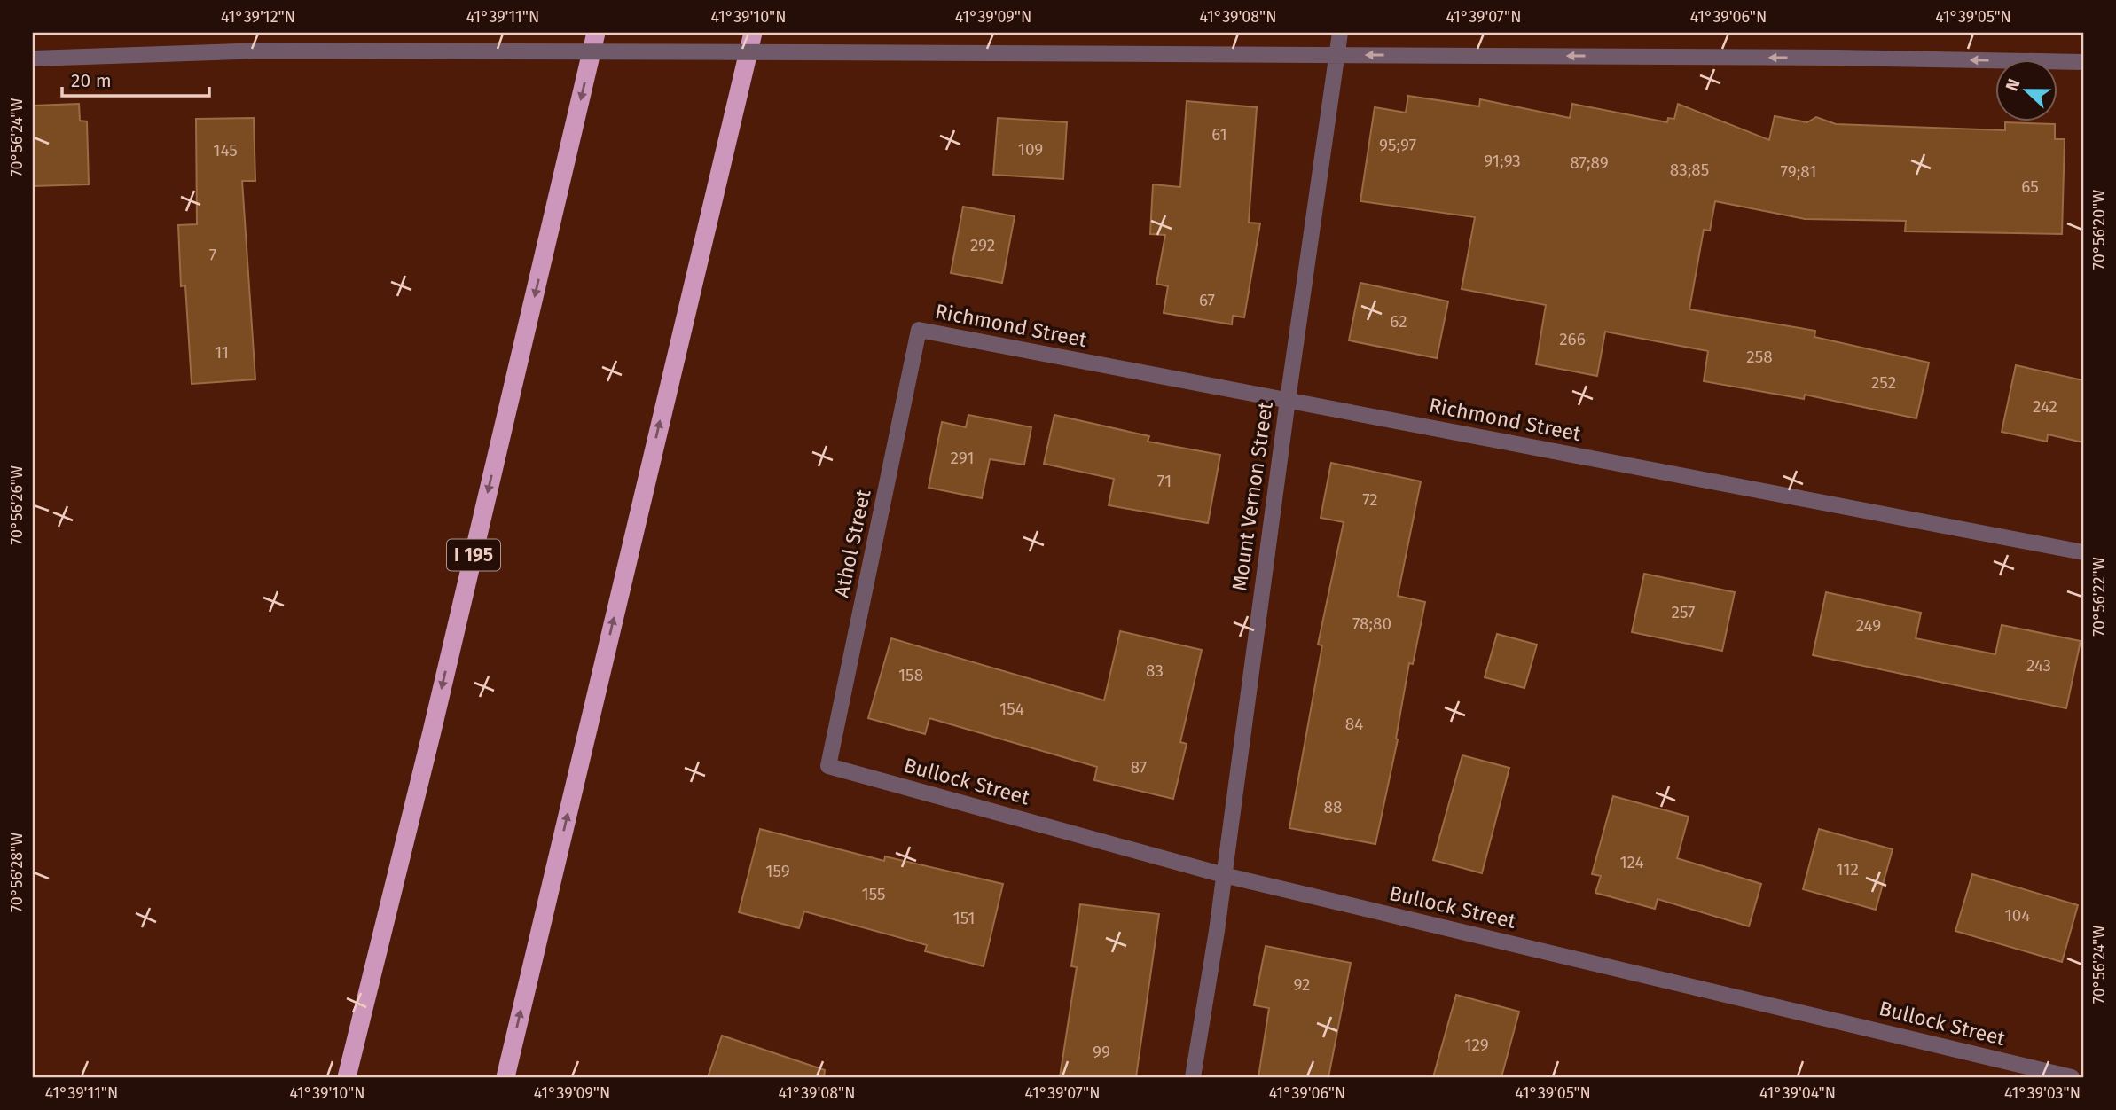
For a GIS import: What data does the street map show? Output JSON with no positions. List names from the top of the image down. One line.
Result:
{"streets":{"highway":["I 195"],"street":["Richmond Street","Mount Vernon Street","Athol Street","Bullock Street"]},"crossings":[["Richmond Street","Mount Vernon Street"],["Richmond Street","Athol Street"],["Mount Vernon Street","Bullock Street"],["Athol Street","Bullock Street"]],"house_numbers":["61","95;97","109","145","91;93","87;89","83;85","79;81","65","292","7","67","62","266","11","258","252","242","291","71","72","257","78;80","249","243","83","158","154","84","87","88","124","112","159","155","104","151","92","129","99"],"scale_bar":"20 m","north":"left","coordinates":["41°39'12\"N","41°39'11\"N","41°39'10\"N","41°39'09\"N","41°39'08\"N","41°39'07\"N","41°39'06\"N","41°39'05\"N","70°56'24\"W","70°56'20\"W","70°56'26\"W","70°56'22\"W","70°56'28\"W","41°39'04\"N","41°39'03\"N"]}
